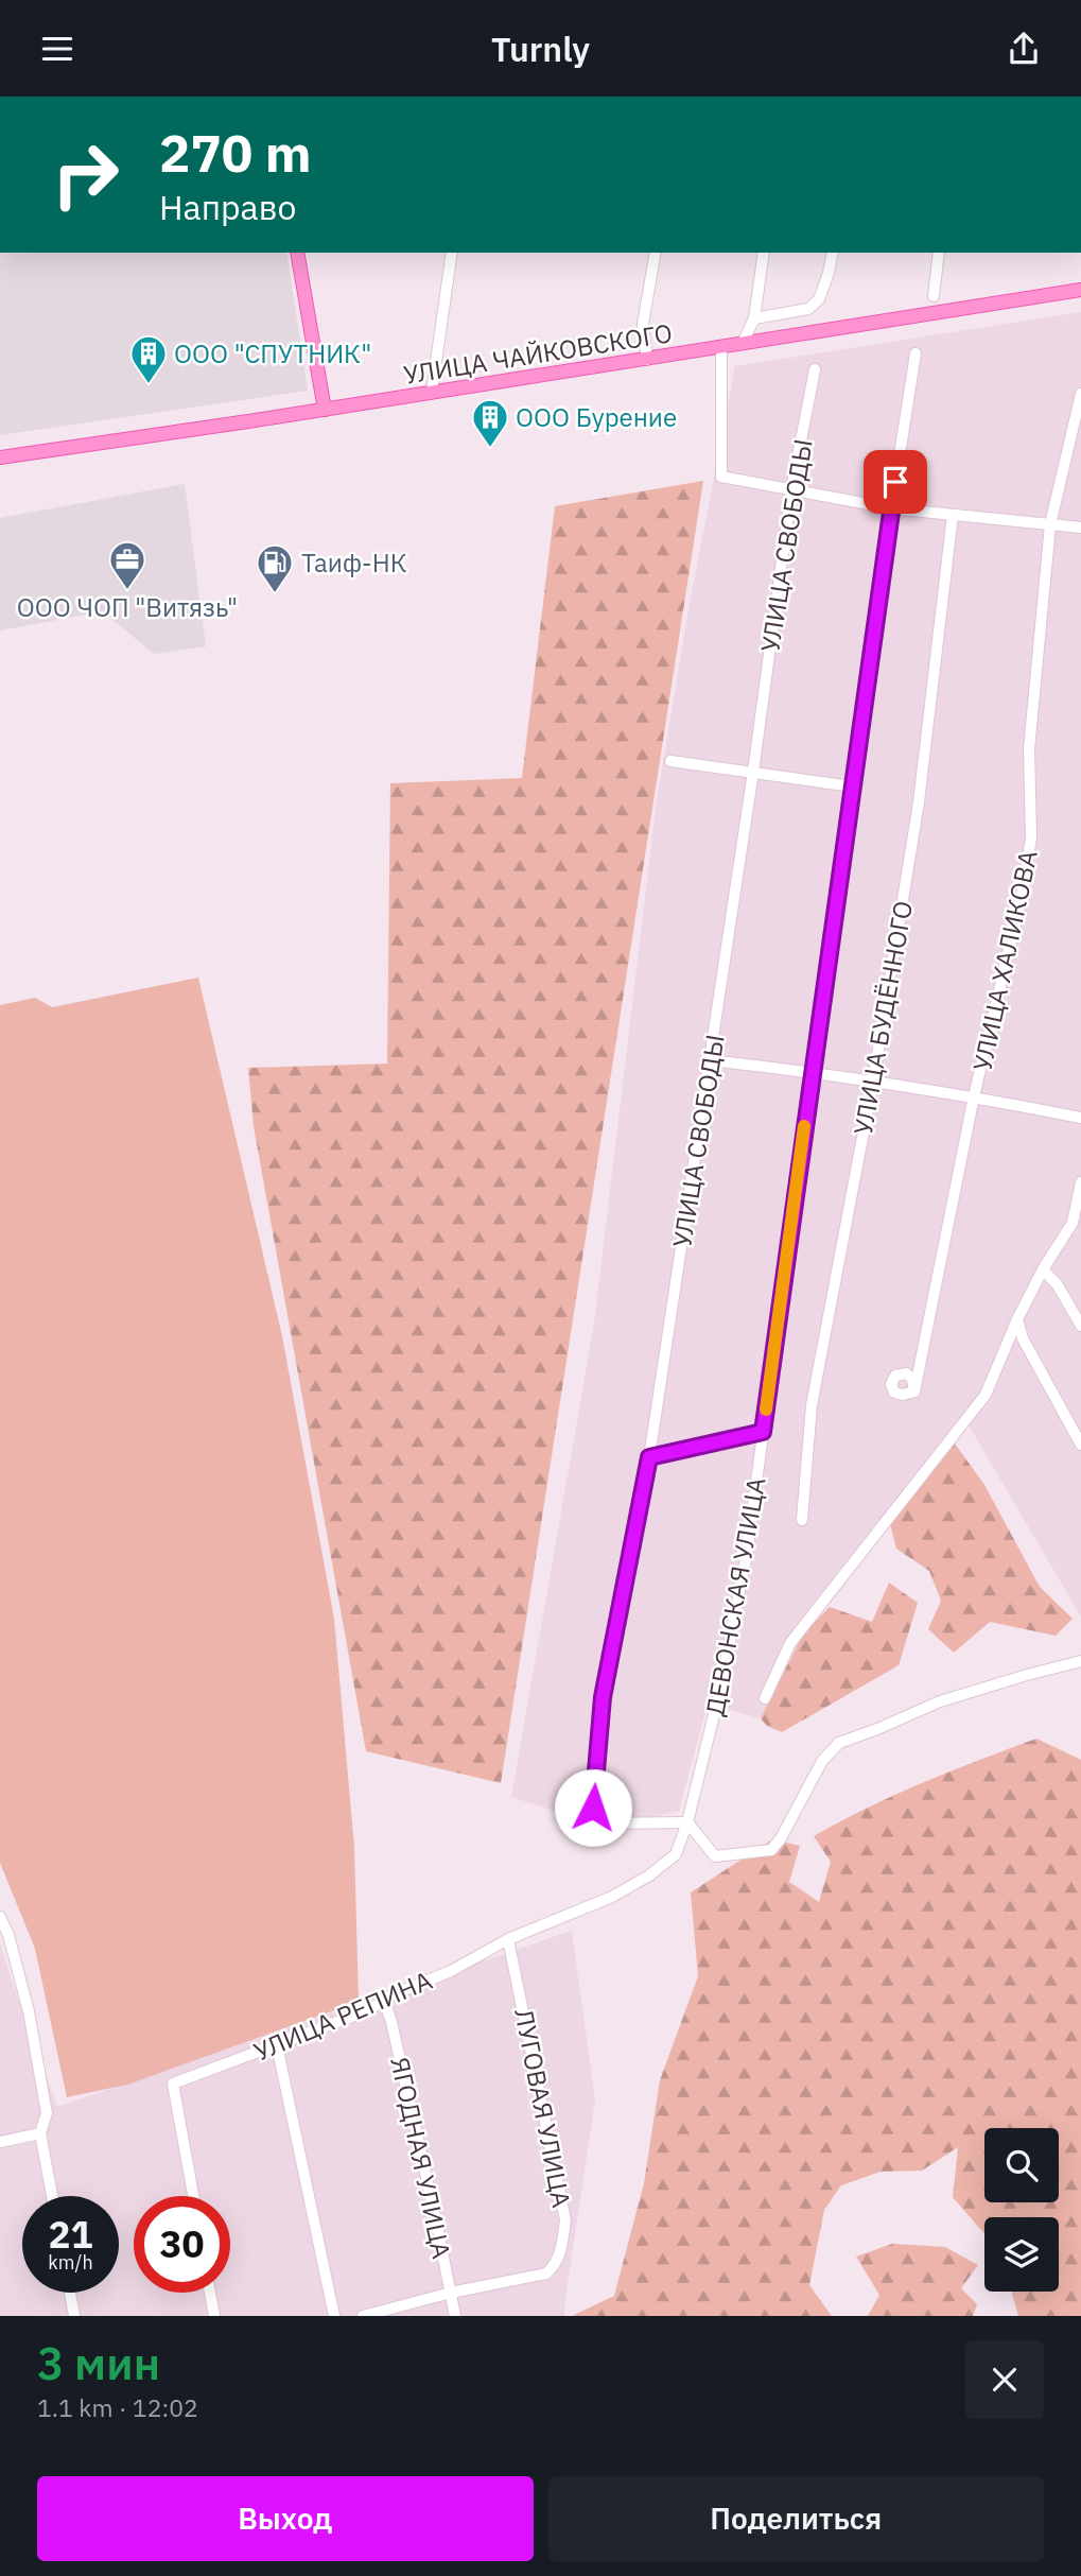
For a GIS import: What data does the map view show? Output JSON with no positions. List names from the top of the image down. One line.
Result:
{"streets":{"main road":["УЛИЦА ЧАЙКОВСКОГО"],"street":["УЛИЦА СВОБОДЫ","УЛИЦА ХАЛИКОВА","УЛИЦА БУДЁННОГО","ДЕВОНСКАЯ УЛИЦА","УЛИЦА РЕПИНА","ЛУГОВАЯ УЛИЦА","ЯГОДНАЯ УЛИЦА"]},"crossings":[["УЛИЦА СВОБОДЫ","ДЕВОНСКАЯ УЛИЦА"],["ДЕВОНСКАЯ УЛИЦА","УЛИЦА РЕПИНА"],["ДЕВОНСКАЯ УЛИЦА","ЛУГОВАЯ УЛИЦА"],["УЛИЦА РЕПИНА","ЛУГОВАЯ УЛИЦА"],["УЛИЦА РЕПИНА","ЯГОДНАЯ УЛИЦА"],["ЛУГОВАЯ УЛИЦА","ЯГОДНАЯ УЛИЦА"]],"places":{"building":["ООО \"СПУТНИК\"","ООО Бурение"],"office":["ООО ЧОП \"Витязь\""],"fuel station":["Таиф-НК"]},"page":{"header":"Turnly","turn":["270 m","Направо"],"speed":"21 km/h","limit":"30","heading":["3 мин","1.1 km · 12:02"],"buttons":["Выход","Поделиться"]}}
